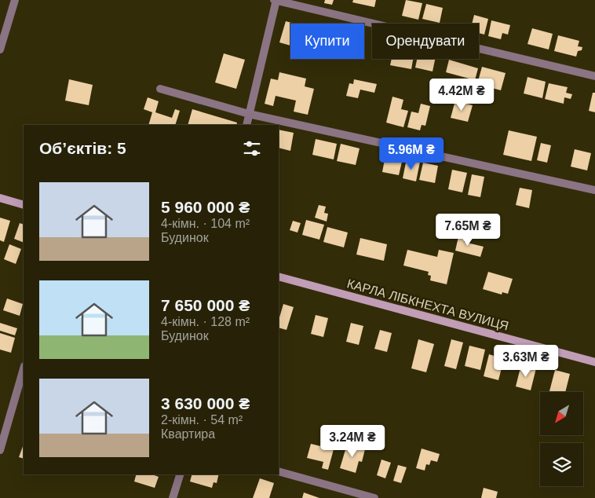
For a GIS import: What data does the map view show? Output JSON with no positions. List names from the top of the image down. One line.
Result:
{"streets":{"street":["КАРЛА ЛІБКНЕХТА ВУЛИЦЯ"]},"north":"bottom left","page":{"chip":["Купити","Орендувати"],"price":["4.42M ₴","5.96M ₴","7.65M ₴","3.63M ₴","3.24M ₴"],"heading":"Об’єктів: 5","list":[{"name":"5 960 000 ₴","note":"4-кімн. · 104 m² · Будинок"},{"name":"7 650 000 ₴","note":"4-кімн. · 128 m² · Будинок"},{"name":"3 630 000 ₴","note":"2-кімн. · 54 m² · Квартира"}]}}
